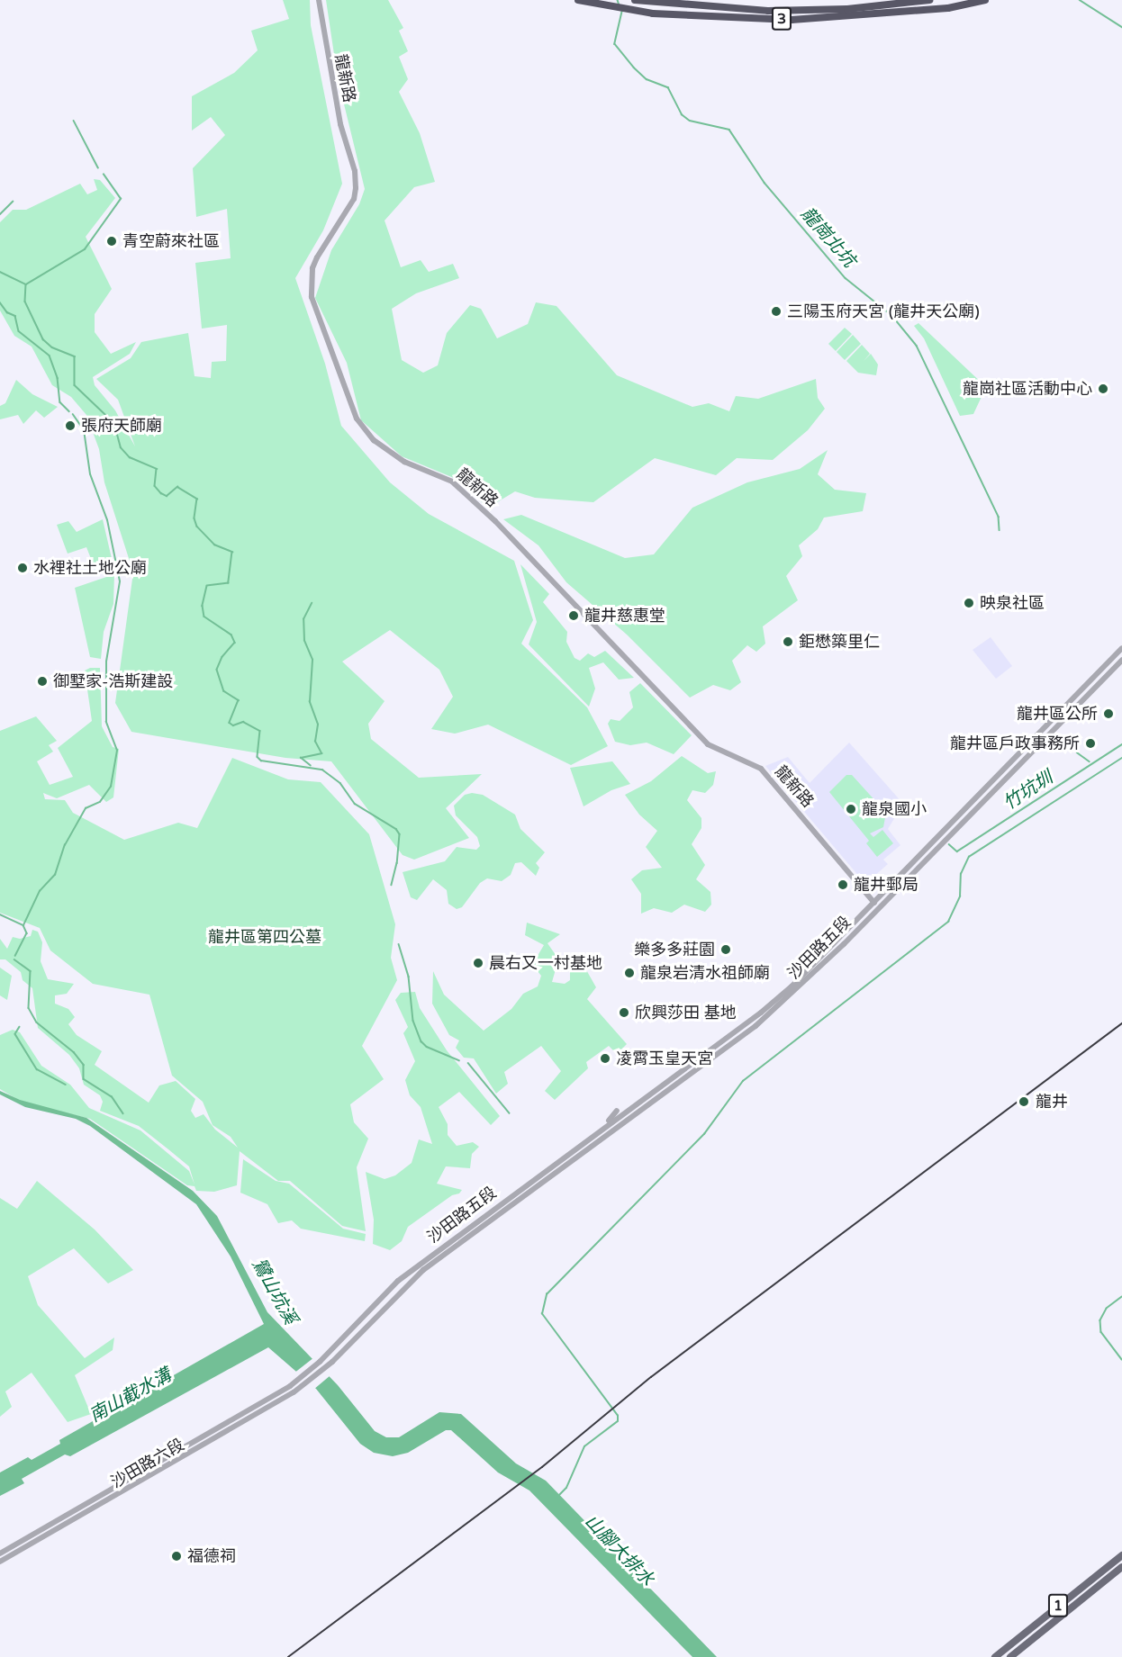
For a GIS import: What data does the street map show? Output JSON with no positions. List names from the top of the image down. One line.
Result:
{"streets":{"highway":["3"],"main road":["1"],"street":["龍新路","沙田路五段","沙田路六段"]},"crossings":[["龍新路","沙田路五段"],["沙田路五段","沙田路六段"]],"water":["龍崗北坑","竹坑圳","鷺山坑溪","南山截水溝","山腳大排水"],"parks":["龍井區第四公墓"],"places":["青空蔚來社區","三陽玉府天宮 (龍井天公廟)","龍崗社區活動中心","張府天師廟","水裡社土地公廟","映泉社區","龍井慈惠堂","鉅懋築里仁","御墅家-浩斯建設","龍井區公所","龍井區戶政事務所","龍泉國小","龍井郵局","樂多多莊園","晨右又一村基地","龍泉岩清水祖師廟","欣興莎田 基地","凌霄玉皇天宮","龍井","福德祠"]}
